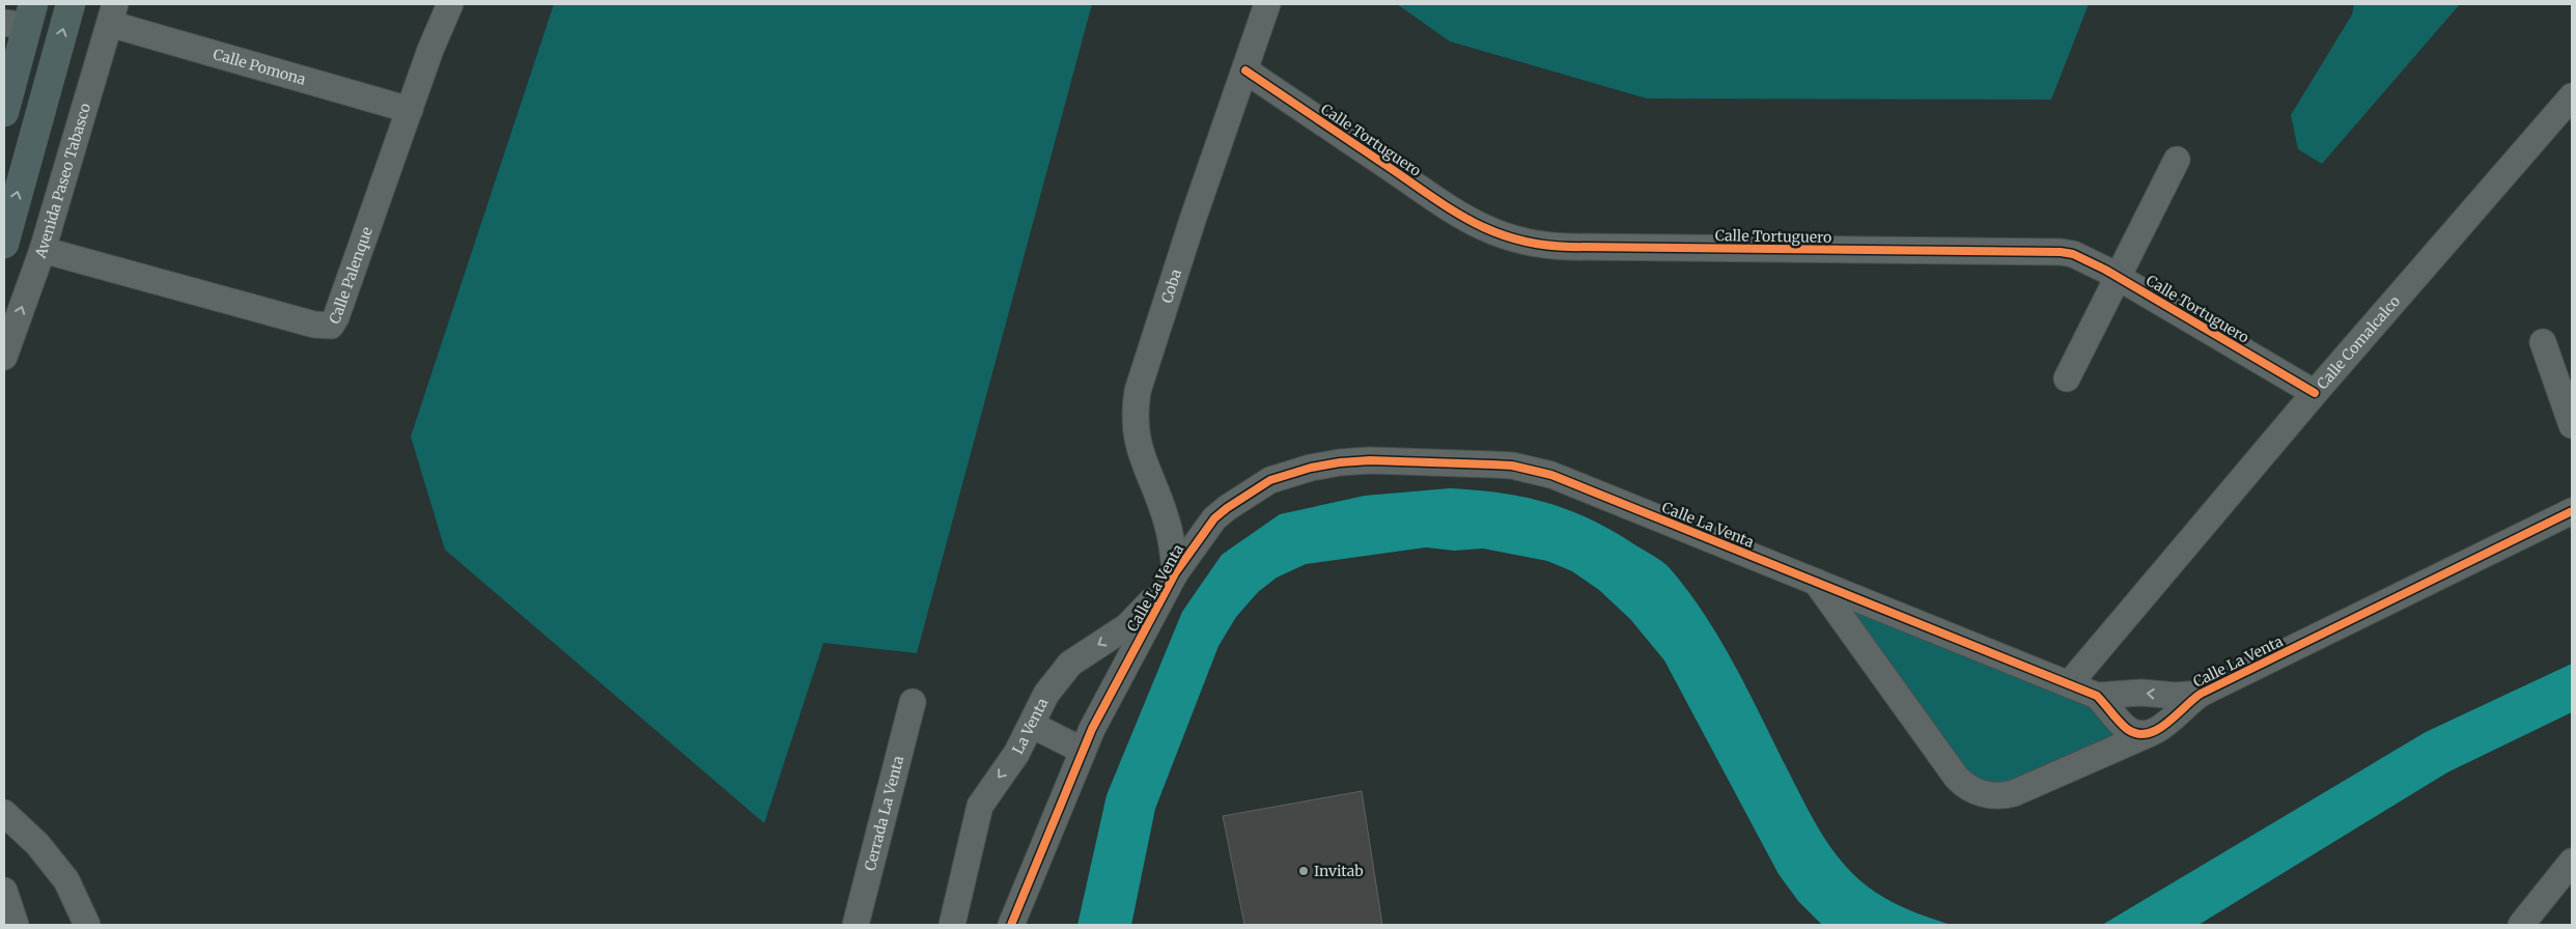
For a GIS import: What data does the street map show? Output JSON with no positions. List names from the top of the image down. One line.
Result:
{"streets":{"street":["Calle Pomona","Calle Tortuguero","Avenida Paseo Tabasco","Calle Palenque","Coba","Calle Comalcalco","Calle La Venta","La Venta","Cerrada La Venta"]},"crossings":[["Calle Pomona","Avenida Paseo Tabasco"],["Calle Pomona","Calle Palenque"],["Calle Tortuguero","Coba"],["Calle Tortuguero","Calle Comalcalco"],["Avenida Paseo Tabasco","Calle Palenque"],["Coba","Calle La Venta"],["Coba","La Venta"],["Calle Comalcalco","Calle La Venta"],["Calle La Venta","La Venta"]],"one_way":["La Venta"],"places":["Invitab"]}
